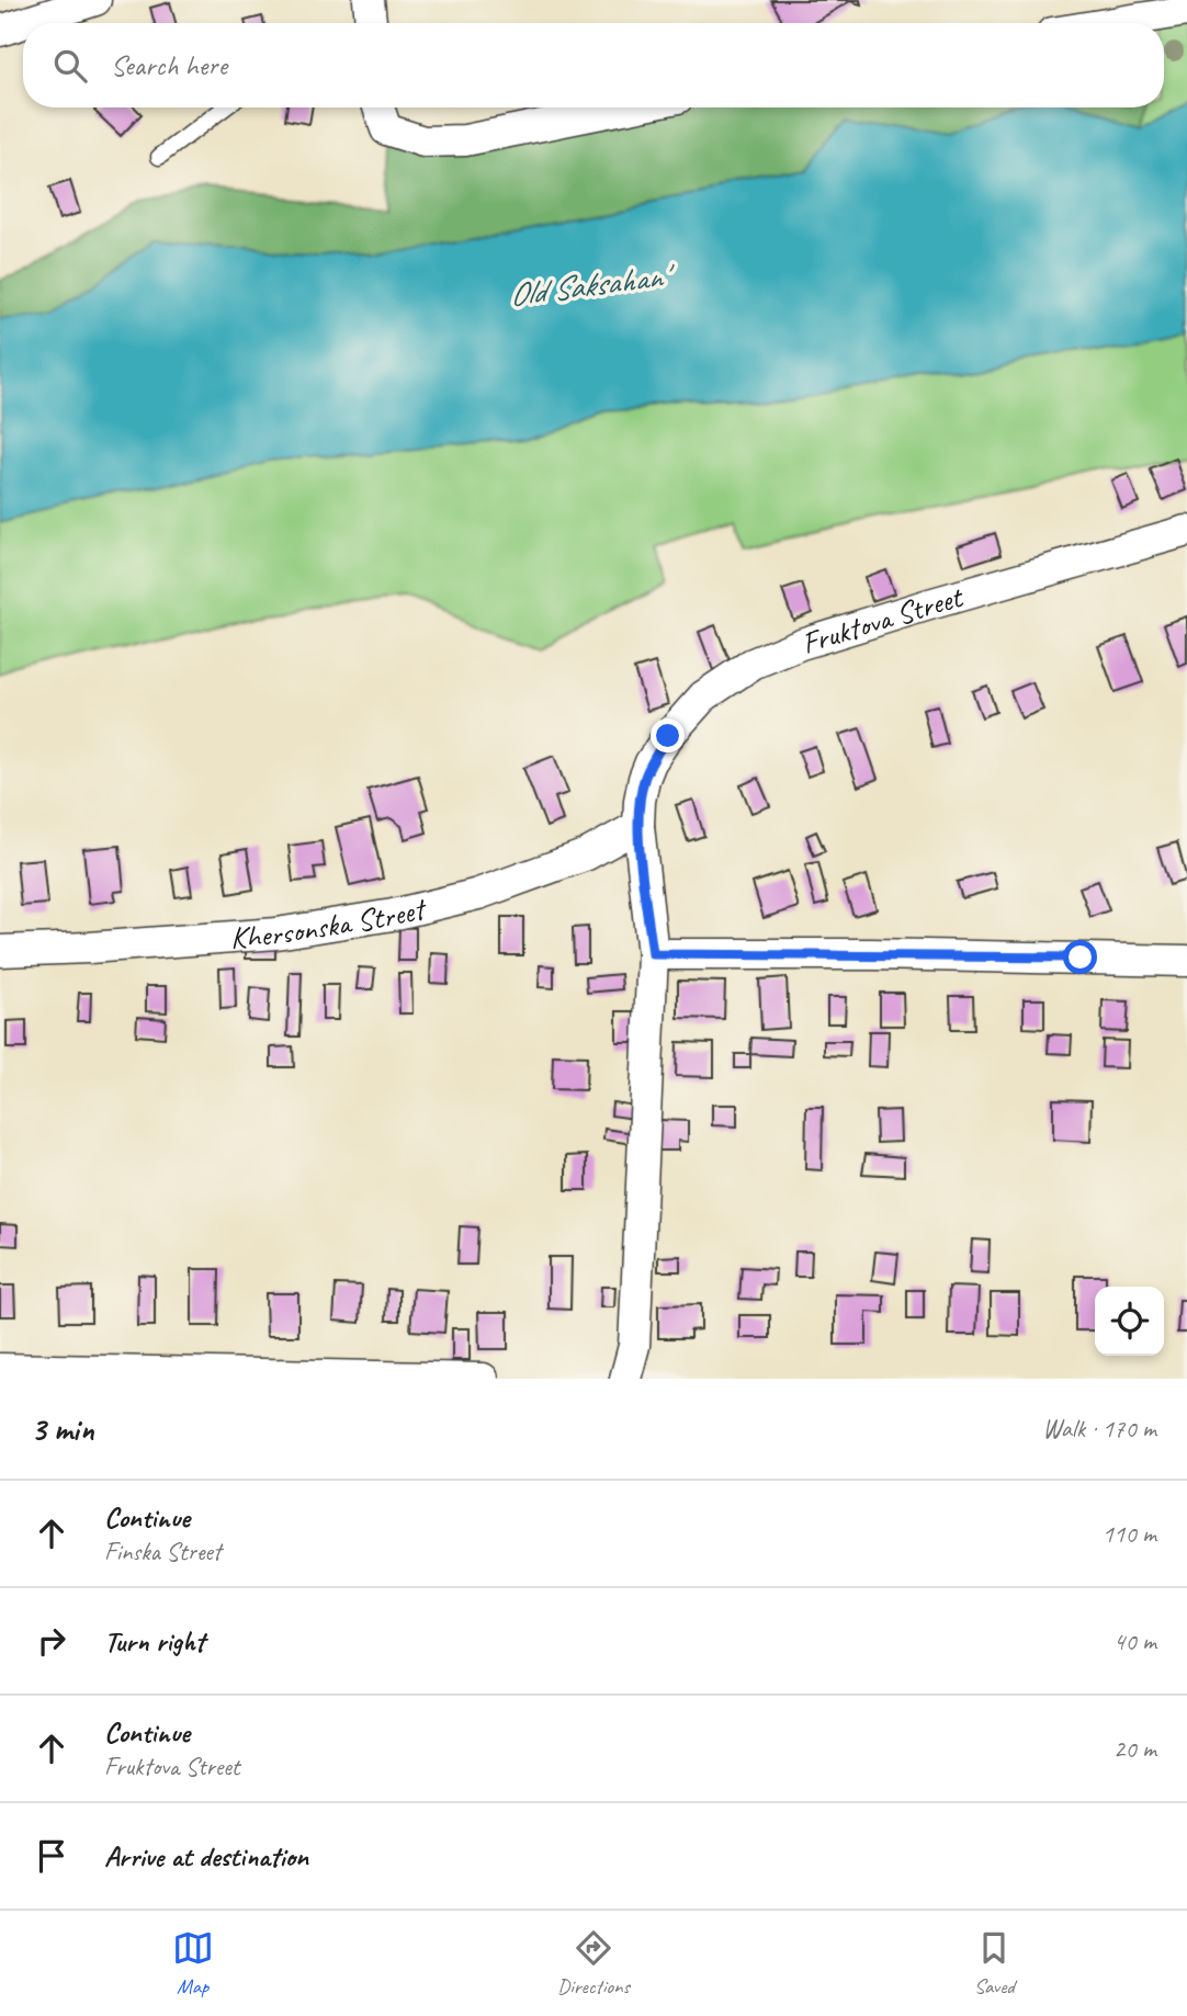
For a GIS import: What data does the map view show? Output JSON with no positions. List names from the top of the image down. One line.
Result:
{"streets":{"street":["Fruktova Street","Khersonska Street"]},"crossings":[["Fruktova Street","Khersonska Street"]],"water":["Old Saksahan'"],"page":{"search":"Search here","heading":["3 min","Walk · 170 m"],"list":[["Continue","Finska Street","110 m"],["Turn right","40 m"],["Continue","Fruktova Street","20 m"],"Arrive at destination"],"nav":["Map","Directions","Saved"]}}
